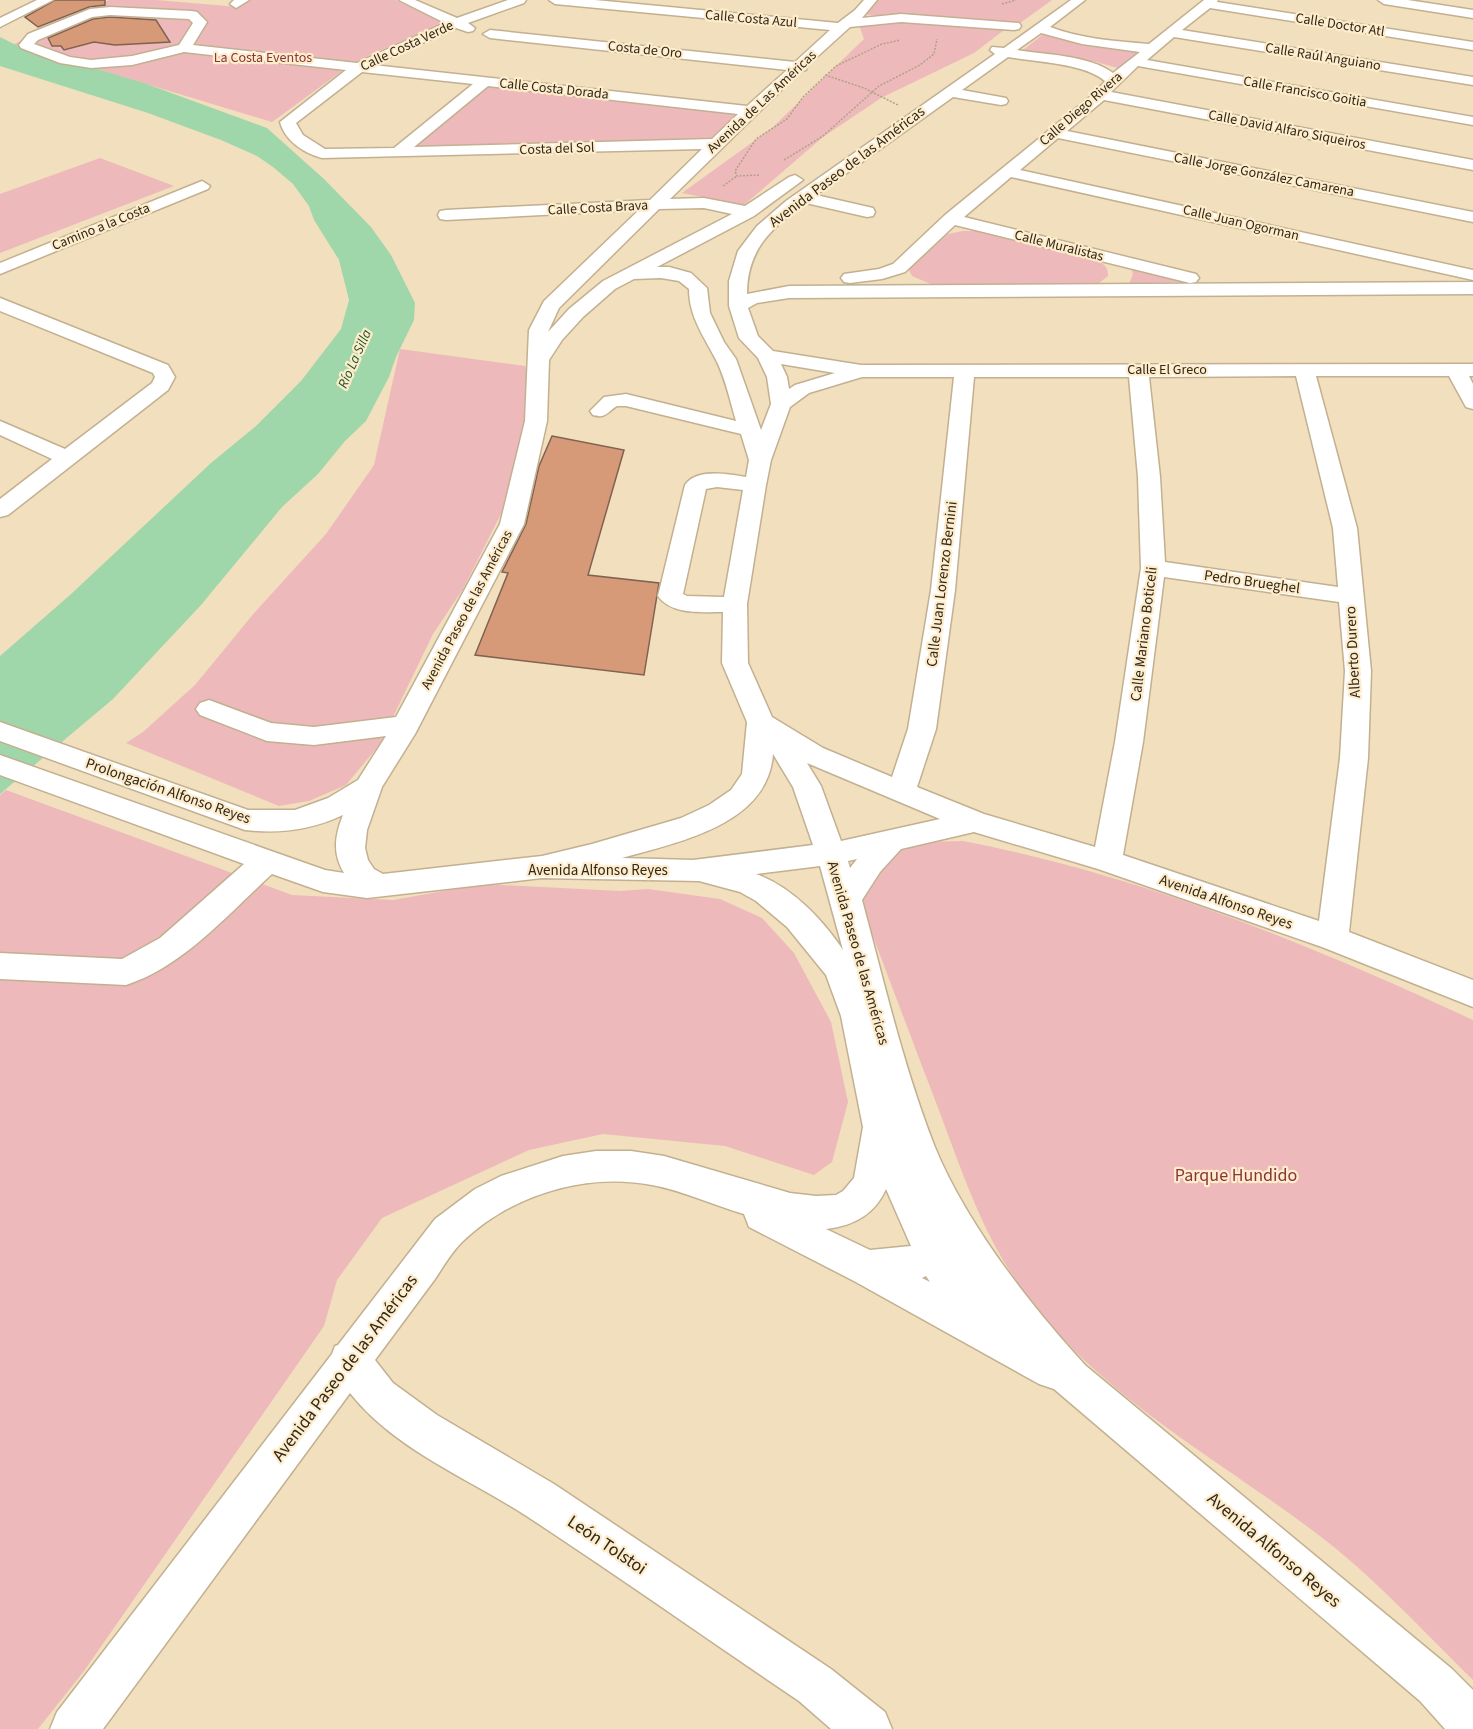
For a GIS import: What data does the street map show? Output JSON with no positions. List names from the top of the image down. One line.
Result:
{"streets":{"street":["Calle Costa Azul","Calle Doctor Atl","Calle Costa Verde","Costa de Oro","Calle Raúl Anguiano","Calle Costa Dorada","Calle Francisco Goitia","Avenida de Las Américas","Calle Diego Rivera","Calle David Alfaro Siqueiros","Costa del Sol","Avenida Paseo de las Américas","Calle Jorge González Camarena","Calle Costa Brava","Calle Juan Ogorman","Camino a la Costa","Calle Muralistas","Calle El Greco","Pedro Brueghel","Calle Juan Lorenzo Bernini","Calle Mariano Boticeli","Alberto Durero","Prolongación Alfonso Reyes","Avenida Alfonso Reyes","León Tolstoi"]},"crossings":[["Calle Costa Azul","Avenida de Las Américas"],["Calle Costa Azul","Avenida Paseo de las Américas"],["Calle Doctor Atl","Calle Diego Rivera"],["Calle Costa Verde","Costa de Oro"],["Calle Costa Verde","Calle Costa Dorada"],["Calle Costa Verde","Costa del Sol"],["Costa de Oro","Avenida de Las Américas"],["Calle Raúl Anguiano","Calle Diego Rivera"],["Calle Costa Dorada","Avenida de Las Américas"],["Calle Francisco Goitia","Calle Diego Rivera"],["Avenida de Las Américas","Costa del Sol"],["Avenida de Las Américas","Calle Costa Brava"],["Calle Diego Rivera","Calle David Alfaro Siqueiros"],["Calle Diego Rivera","Calle Jorge González Camarena"],["Calle Diego Rivera","Calle Juan Ogorman"],["Calle Diego Rivera","Calle Muralistas"],["Avenida Paseo de las Américas","Calle Costa Brava"],["Avenida Paseo de las Américas","Calle Muralistas"],["Avenida Paseo de las Américas","Calle El Greco"],["Avenida Paseo de las Américas","Prolongación Alfonso Reyes"],["Avenida Paseo de las Américas","Avenida Alfonso Reyes"],["Avenida Paseo de las Américas","León Tolstoi"],["Calle El Greco","Calle Juan Lorenzo Bernini"],["Calle El Greco","Calle Mariano Boticeli"],["Calle El Greco","Alberto Durero"],["Pedro Brueghel","Calle Mariano Boticeli"],["Pedro Brueghel","Alberto Durero"],["Calle Juan Lorenzo Bernini","Avenida Alfonso Reyes"],["Calle Mariano Boticeli","Avenida Alfonso Reyes"],["Alberto Durero","Avenida Alfonso Reyes"],["Prolongación Alfonso Reyes","Avenida Alfonso Reyes"]],"water":["Río La Silla"],"parks":["La Costa Eventos","Parque Hundido"]}
